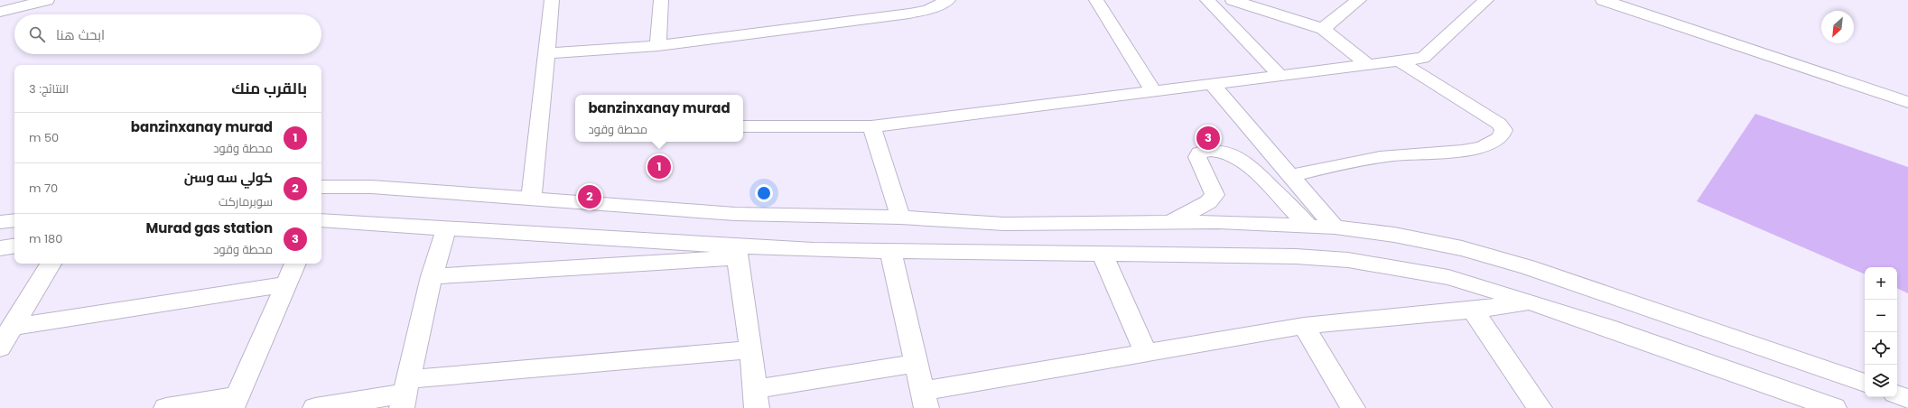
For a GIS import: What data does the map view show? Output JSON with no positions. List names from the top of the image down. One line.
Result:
{"north":"bottom left","page":{"search":"ابحث هنا","heading":["بالقرب منك","النتائج: 3"],"popup":["banzinxanay murad","محطة وقود"],"list":[{"mark":"1","name":"banzinxanay murad","note":"محطة وقود","value":"50 m"},{"mark":"2","name":"كولي سه وسن","note":"سوبرماركت","value":"70 m"},{"mark":"3","name":"Murad gas station","note":"محطة وقود","value":"180 m"}],"pins":["3","1","2"],"map_buttons":["+","−"]}}
